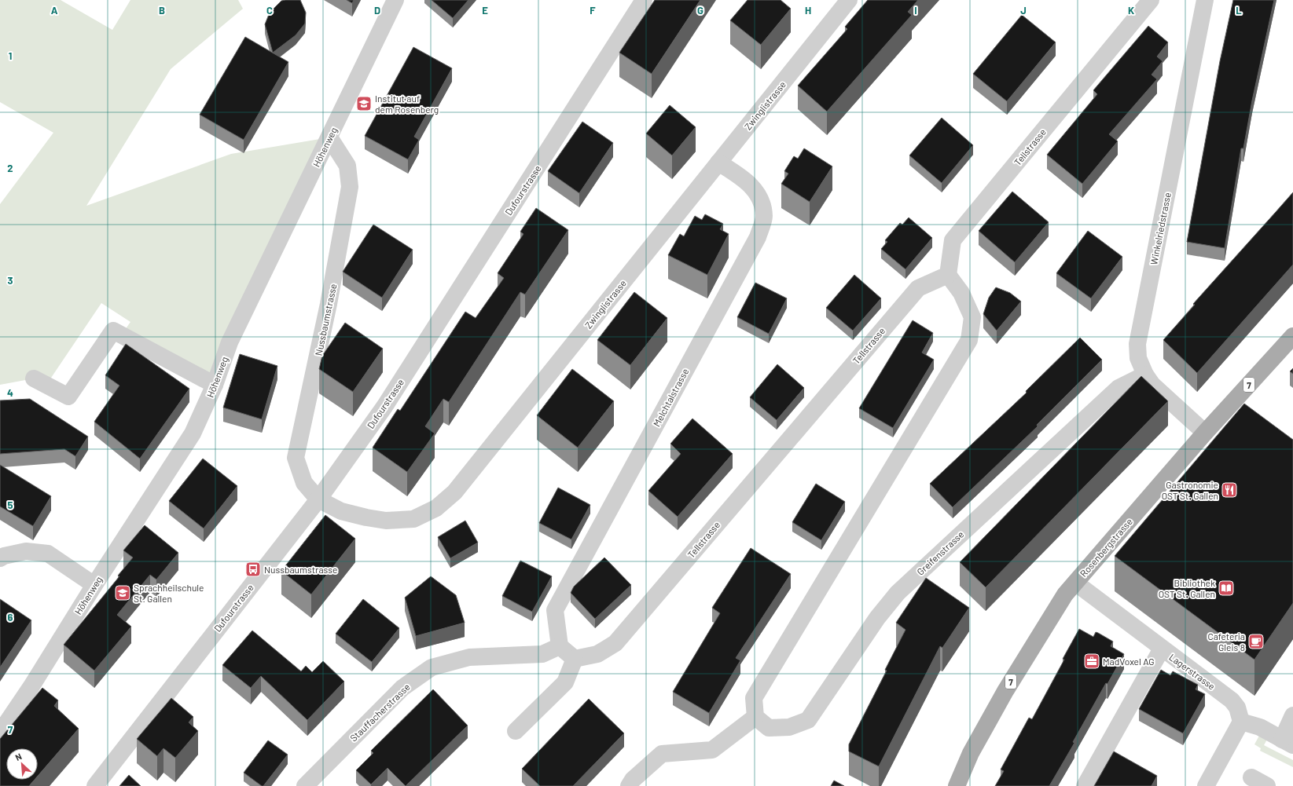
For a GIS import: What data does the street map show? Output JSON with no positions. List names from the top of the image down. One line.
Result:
{"streets":{"main road":["7","Rosenbergstrasse"],"street":["Zwinglistrasse","Höhenweg","Tellstrasse","Dufourstrasse","Winkelriedstrasse","Nussbaumstrasse","Melchtalstrasse","Greifenstrasse","Lagerstrasse","Stauffacherstrasse"]},"crossings":[["Zwinglistrasse","Dufourstrasse"],["Zwinglistrasse","Nussbaumstrasse"],["Zwinglistrasse","Melchtalstrasse"],["Höhenweg","Nussbaumstrasse"],["Dufourstrasse","Nussbaumstrasse"],["Winkelriedstrasse","Rosenbergstrasse"],["Winkelriedstrasse","Greifenstrasse"],["Melchtalstrasse","Stauffacherstrasse"],["Rosenbergstrasse","Lagerstrasse"]],"places":{"school or university":["Institut auf dem Rosenberg","Sprachheilschule St. Gallen"],"restaurant":["Gastronomie OST St. Gallen"],"bus stop":["Nussbaumstrasse"],"library":["Bibliothek OST St. Gallen"],"cafe":["Cafeteria Gleis 8"],"office":["MadVoxel AG"]},"north":"top left","grid":{"columns":["A","B","C","D","E","F","G","H","I","J","K","L"],"rows":["1","2","3","4","5","6","7"]}}
